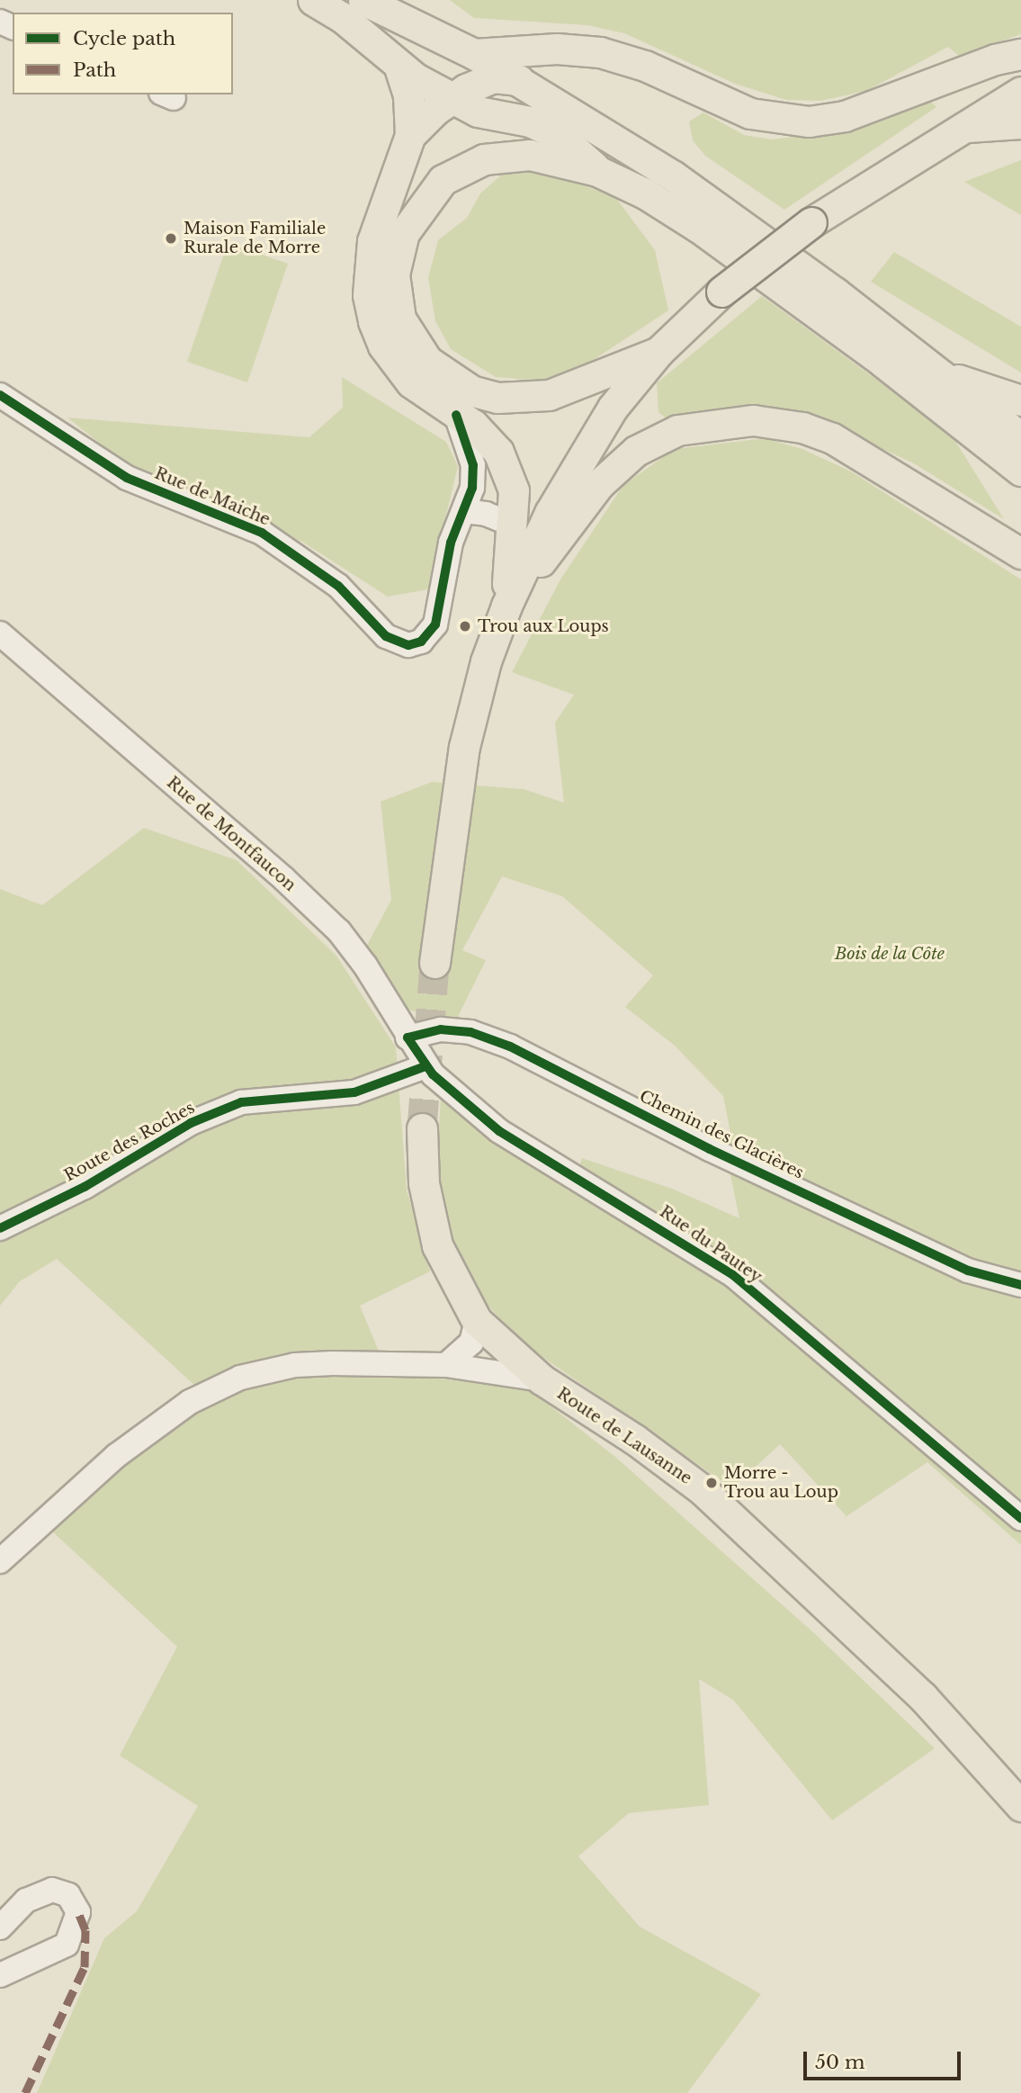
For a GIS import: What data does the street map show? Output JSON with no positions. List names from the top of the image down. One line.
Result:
{"streets":{"main road":["Route de Lausanne"],"street":["Rue de Maiche","Rue de Montfaucon","Chemin des Glacières","Route des Roches","Rue du Pautey"]},"crossings":[["Rue de Montfaucon","Chemin des Glacières"],["Rue de Montfaucon","Route des Roches"],["Rue de Montfaucon","Rue du Pautey"],["Route des Roches","Rue du Pautey"]],"parks":["Bois de la Côte"],"places":["Maison Familiale Rurale de Morre","Trou aux Loups","Morre - Trou au Loup"],"legend":["Cycle path","Path"],"scale_bar":"50 m"}
